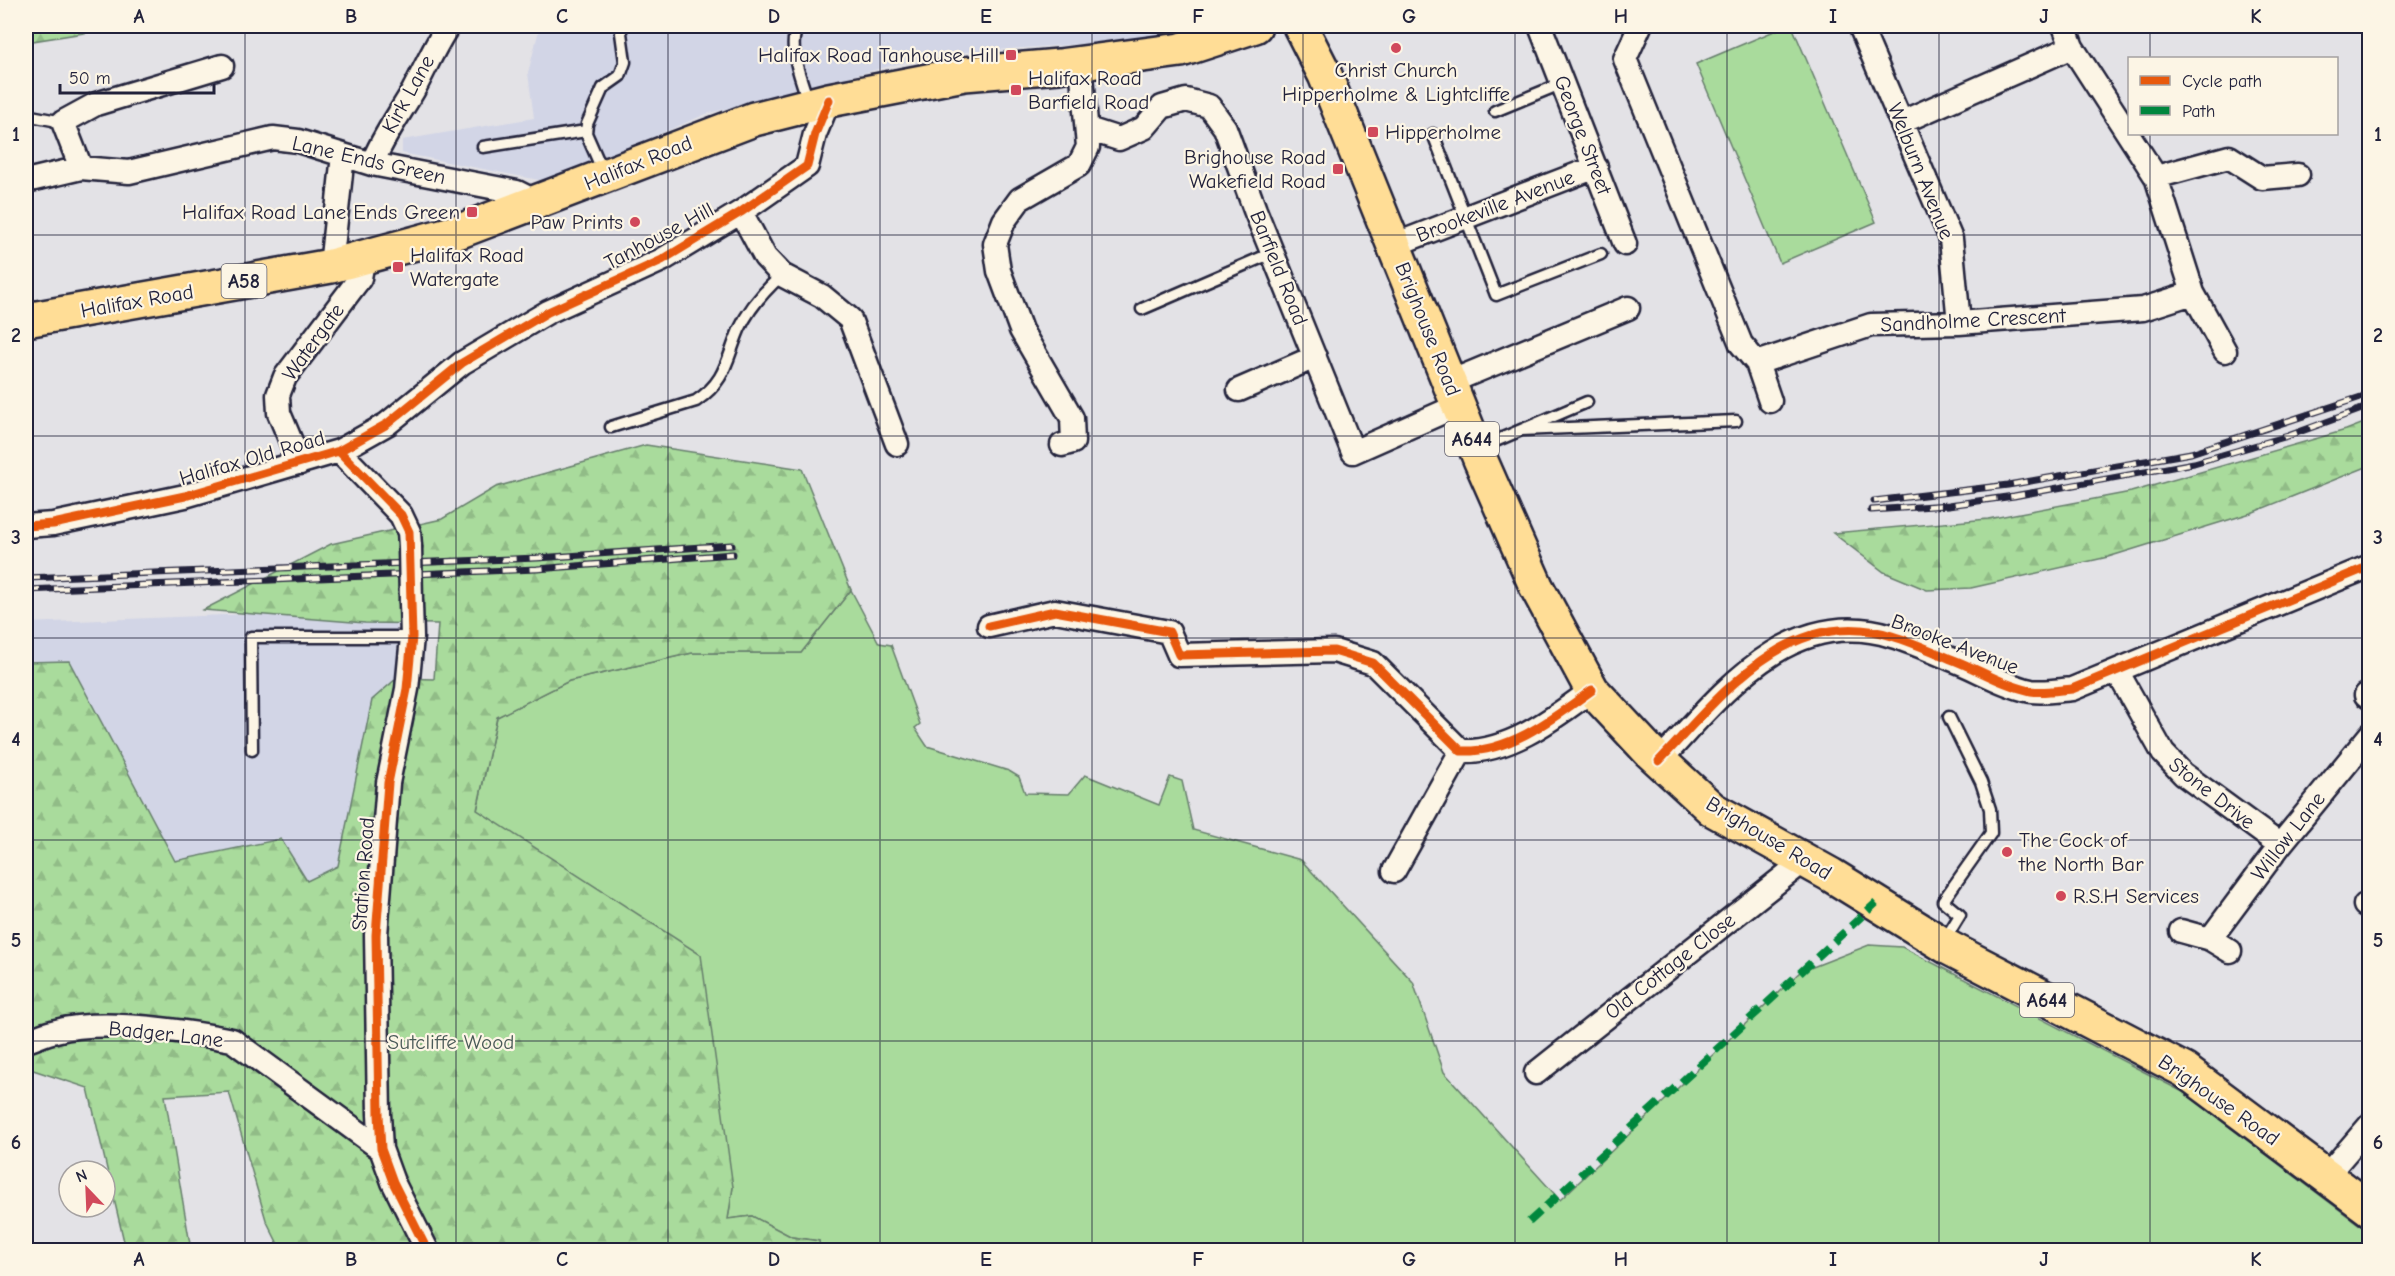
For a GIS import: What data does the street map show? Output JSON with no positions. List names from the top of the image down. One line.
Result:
{"streets":{"main road":["Halifax Road","A58","Brighouse Road","A644"],"street":["Kirk Lane","George Street","Lane Ends Green","Welburn Avenue","Brookeville Avenue","Tanhouse Hill","Barfield Road","Sandholme Crescent","Watergate","Halifax Old Road","Brooke Avenue","Stone Drive","Willow Lane","Station Road","Old Cottage Close","Badger Lane"]},"crossings":[["Kirk Lane","Lane Ends Green"],["George Street","Brookeville Avenue"],["Lane Ends Green","Halifax Road"],["Halifax Road","Tanhouse Hill"],["Halifax Road","Watergate"],["Welburn Avenue","Sandholme Crescent"],["Brookeville Avenue","Brighouse Road"],["Tanhouse Hill","Halifax Old Road"],["Barfield Road","Brighouse Road"],["Brighouse Road","Brooke Avenue"],["Brighouse Road","Old Cottage Close"],["Watergate","Halifax Old Road"],["Halifax Old Road","Station Road"],["Brooke Avenue","Stone Drive"],["Stone Drive","Willow Lane"],["Station Road","Badger Lane"]],"parks":["Sutcliffe Wood"],"places":{"other":["Christ Church Hipperholme & Lightcliffe","Paw Prints","The Cock of the North Bar","R.S.H Services"],"transit":["Halifax Road Tanhouse Hill","Halifax Road Barfield Road","Hipperholme","Brighouse Road Wakefield Road","Halifax Road Lane Ends Green","Halifax Road Watergate"]},"legend":["Cycle path","Path"],"scale_bar":"50 m","north":"top left","grid":{"columns":["A","B","C","D","E","F","G","H","I","J","K"],"rows":["1","2","3","4","5","6"]}}
